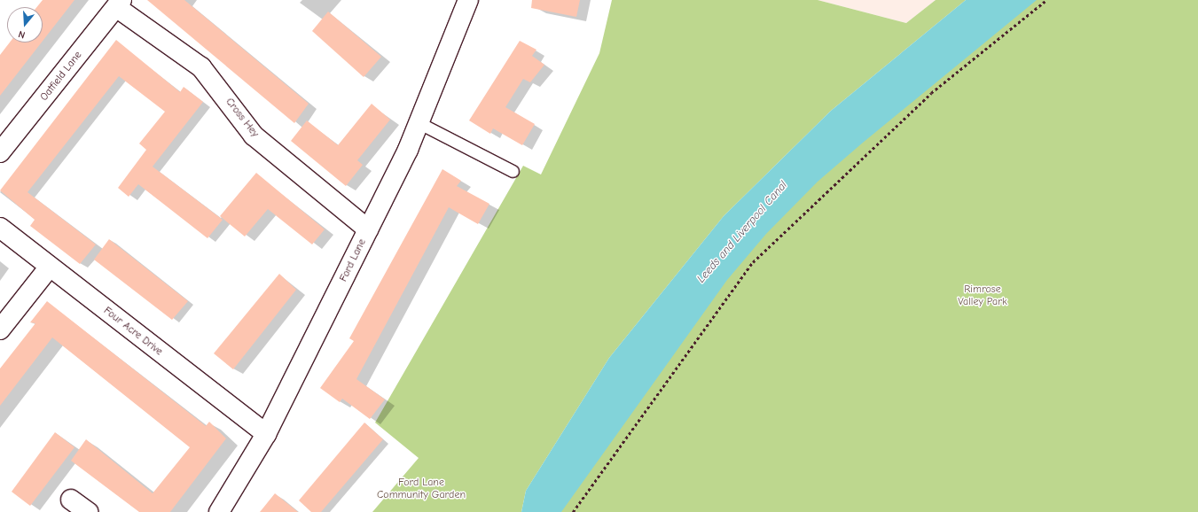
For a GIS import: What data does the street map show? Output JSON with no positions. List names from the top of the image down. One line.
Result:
{"streets":{"street":["Oatfield Lane","Cross Hey","Ford Lane","Four Acre Drive"]},"crossings":[["Oatfield Lane","Cross Hey"],["Cross Hey","Ford Lane"],["Ford Lane","Four Acre Drive"]],"water":["Leeds and Liverpool Canal"],"parks":["Rimrose Valley Park","Ford Lane Community Garden"],"north":"bottom"}
